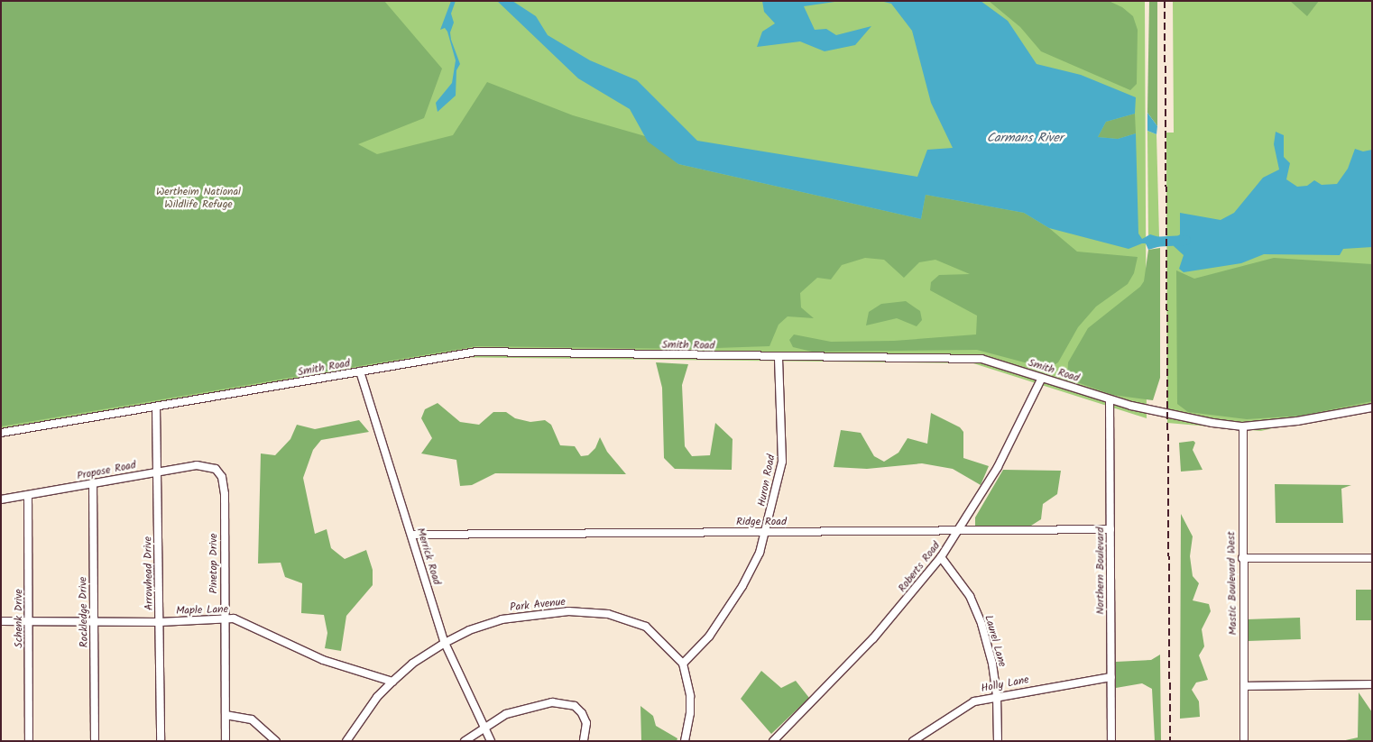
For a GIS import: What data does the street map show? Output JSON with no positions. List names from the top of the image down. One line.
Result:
{"streets":{"street":["Smith Road","Propose Road","Huron Road","Ridge Road","Merrick Road","Pinetop Drive","Roberts Road","Northern Boulevard","Arrowhead Drive","Mastic Boulevard West","Park Avenue","Maple Lane","Rockledge Drive","Schenk Drive","Laurel Lane","Holly Lane"]},"crossings":[["Smith Road","Huron Road"],["Smith Road","Merrick Road"],["Smith Road","Roberts Road"],["Smith Road","Northern Boulevard"],["Smith Road","Arrowhead Drive"],["Smith Road","Mastic Boulevard West"],["Propose Road","Pinetop Drive"],["Propose Road","Arrowhead Drive"],["Propose Road","Rockledge Drive"],["Propose Road","Schenk Drive"],["Huron Road","Ridge Road"],["Huron Road","Park Avenue"],["Ridge Road","Merrick Road"],["Ridge Road","Roberts Road"],["Ridge Road","Northern Boulevard"],["Merrick Road","Park Avenue"],["Pinetop Drive","Maple Lane"],["Roberts Road","Laurel Lane"],["Northern Boulevard","Holly Lane"],["Arrowhead Drive","Maple Lane"],["Park Avenue","Maple Lane"],["Maple Lane","Rockledge Drive"],["Maple Lane","Schenk Drive"],["Laurel Lane","Holly Lane"]],"water":["Carmans River"],"parks":["Wertheim National Wildlife Refuge"]}
